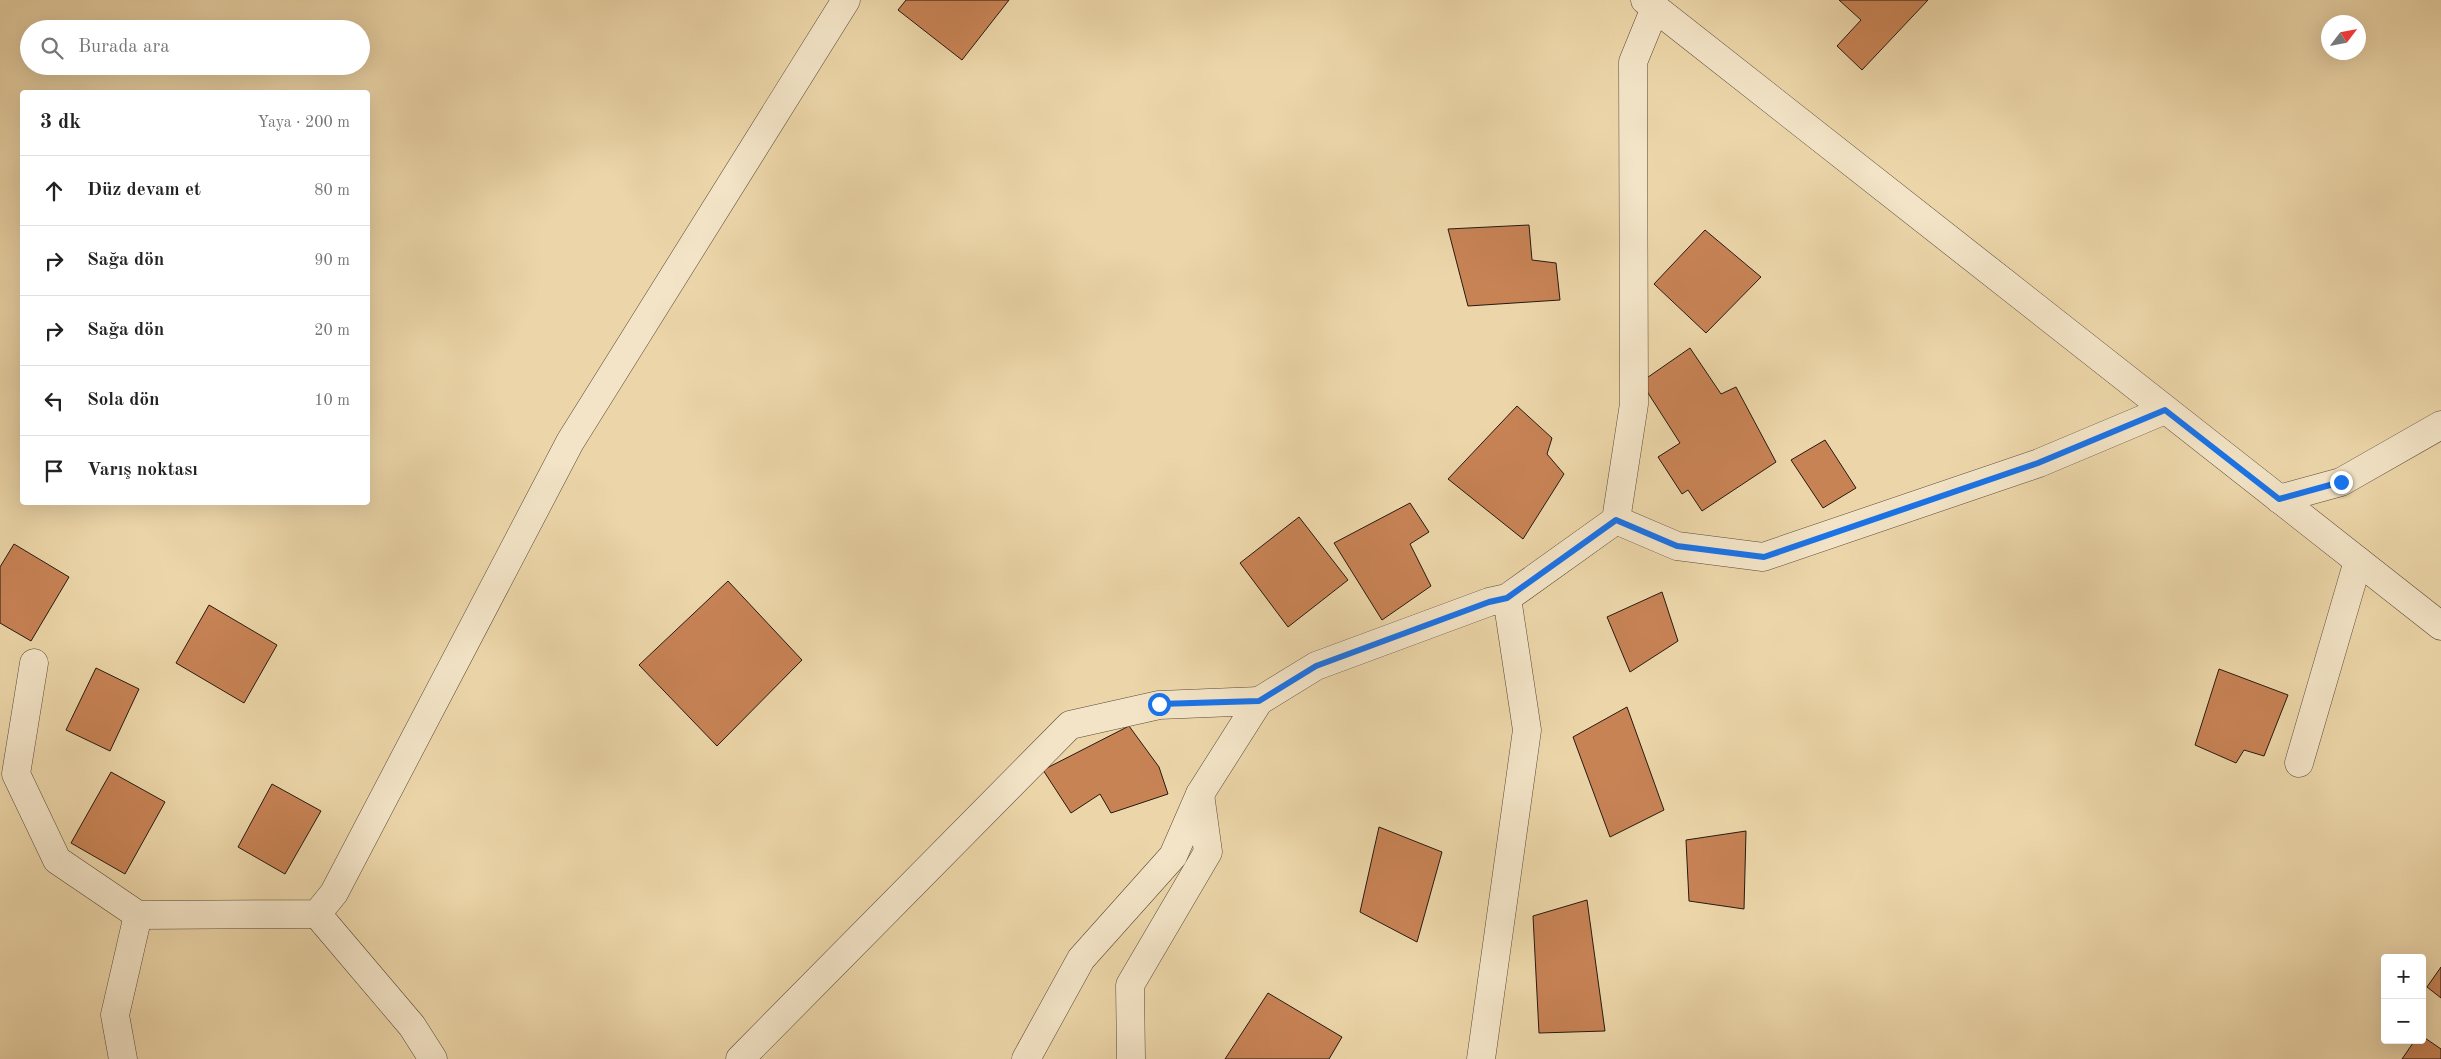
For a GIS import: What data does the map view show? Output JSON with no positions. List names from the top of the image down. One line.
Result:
{"north":"top right","page":{"search":"Burada ara","heading":["3 dk","Yaya · 200 m"],"list":[["Düz devam et","80 m"],["Sağa dön","90 m"],["Sağa dön","20 m"],["Sola dön","10 m"],"Varış noktası"],"map_buttons":["+","−"]}}
